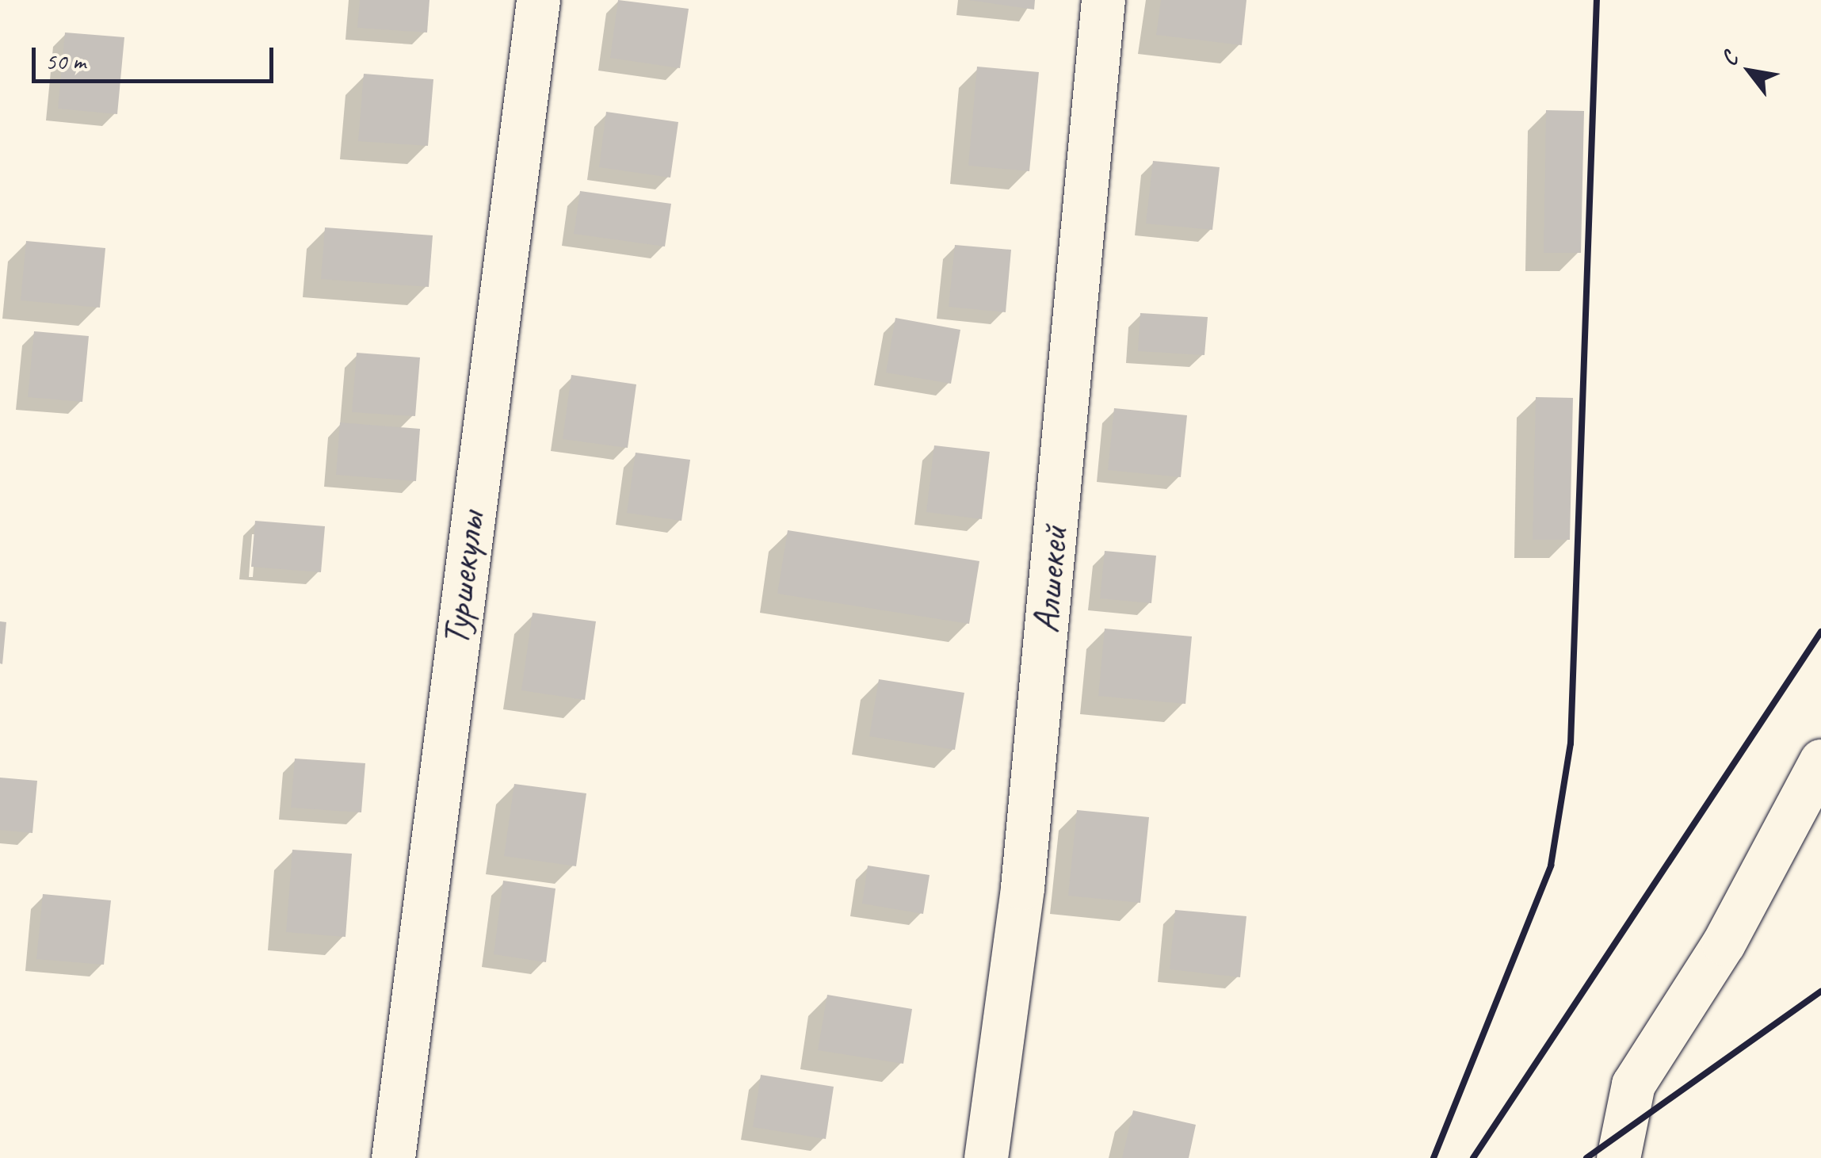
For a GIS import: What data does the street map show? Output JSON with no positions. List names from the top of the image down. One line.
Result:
{"streets":{"street":["Туршекулы","Алшекей"]},"scale_bar":"50 m","north":"top left"}
